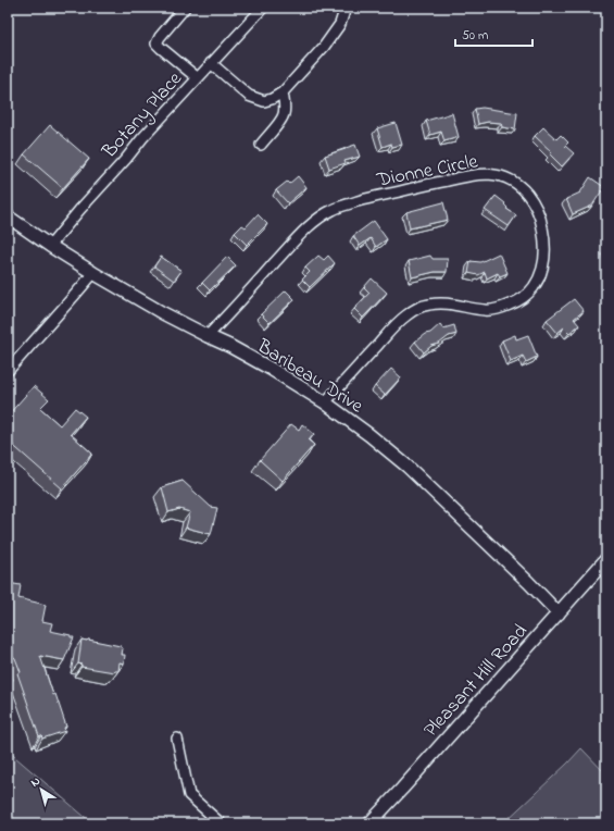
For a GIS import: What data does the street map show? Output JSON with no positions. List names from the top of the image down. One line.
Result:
{"streets":{"street":["Botany Place","Dionne Circle","Baribeau Drive","Pleasant Hill Road"]},"crossings":[["Botany Place","Baribeau Drive"],["Dionne Circle","Baribeau Drive"],["Baribeau Drive","Pleasant Hill Road"]],"scale_bar":"50 m","north":"top left"}
